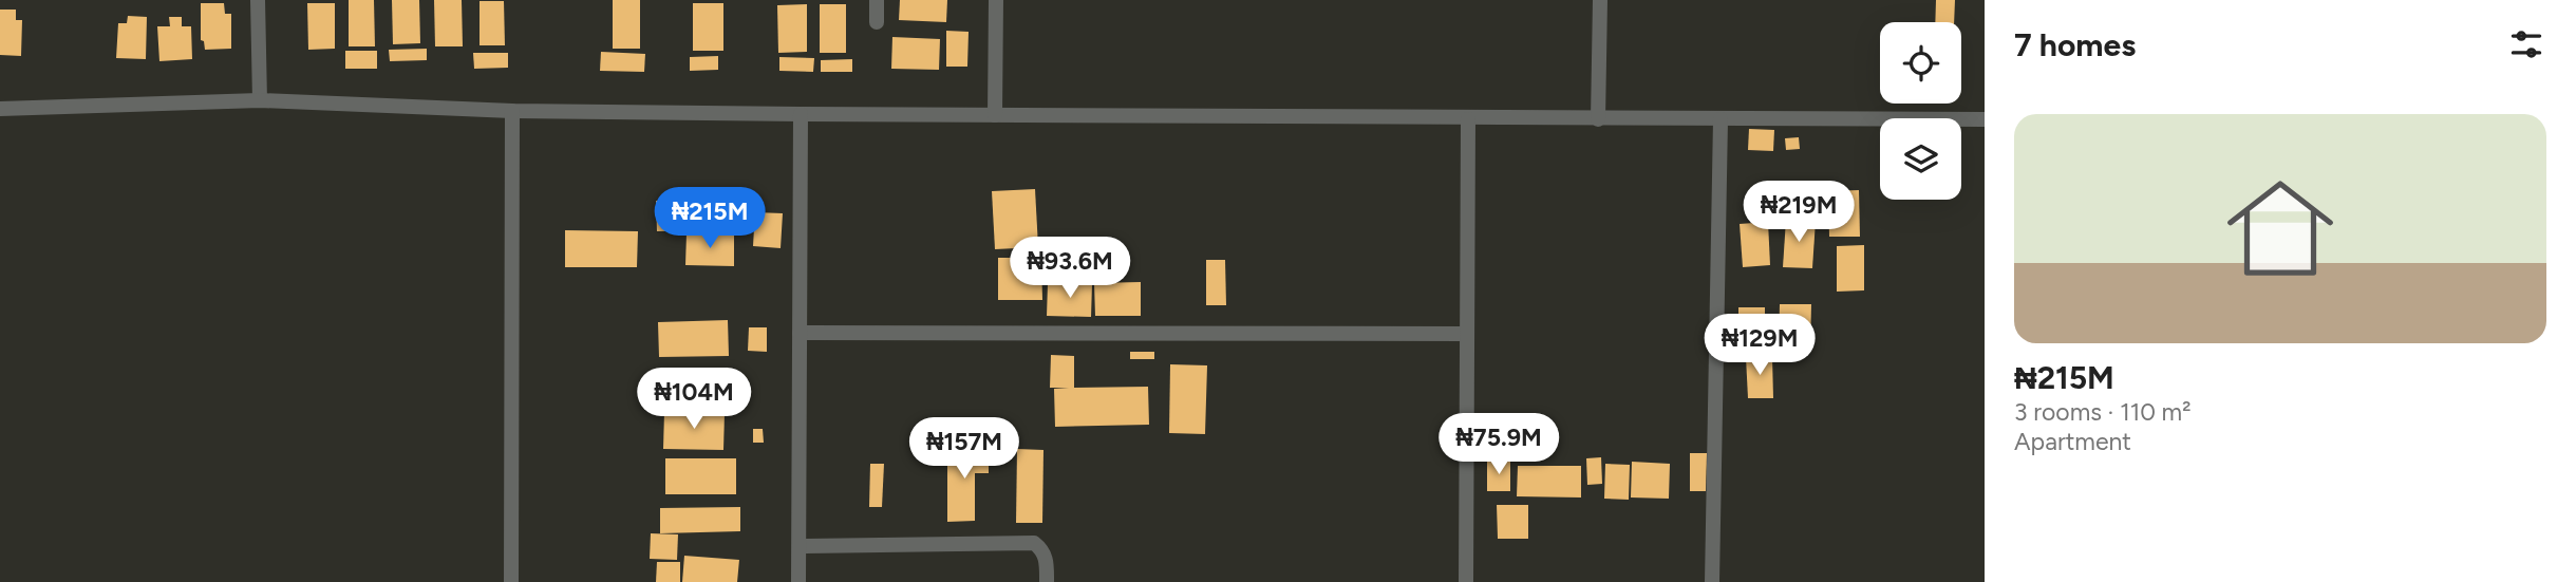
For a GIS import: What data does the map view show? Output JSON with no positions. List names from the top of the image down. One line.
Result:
{"page":{"heading":"7 homes","list":[{"name":"₦215M","note":"3 rooms · 110 m² · Apartment"}],"price":["₦219M","₦215M","₦93.6M","₦129M","₦104M","₦75.9M","₦157M"]}}
